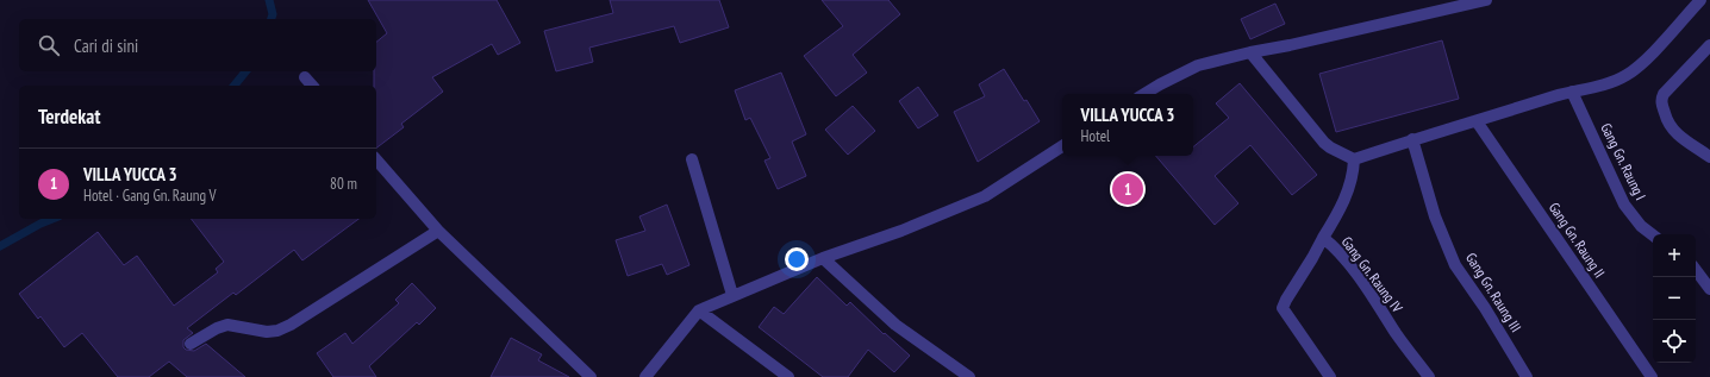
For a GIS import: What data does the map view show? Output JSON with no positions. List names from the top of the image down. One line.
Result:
{"streets":{"street":["Gang Gn. Raung I","Gang Gn. Raung II","Gang Gn. Raung IV","Gang Gn. Raung III"]},"page":{"search":"Cari di sini","heading":"Terdekat","popup":["VILLA YUCCA 3","Hotel"],"list":[{"mark":"1","name":"VILLA YUCCA 3","note":"Hotel · Gang Gn. Raung V","value":"80 m"}],"pins":"1","map_buttons":["+","−"]}}
